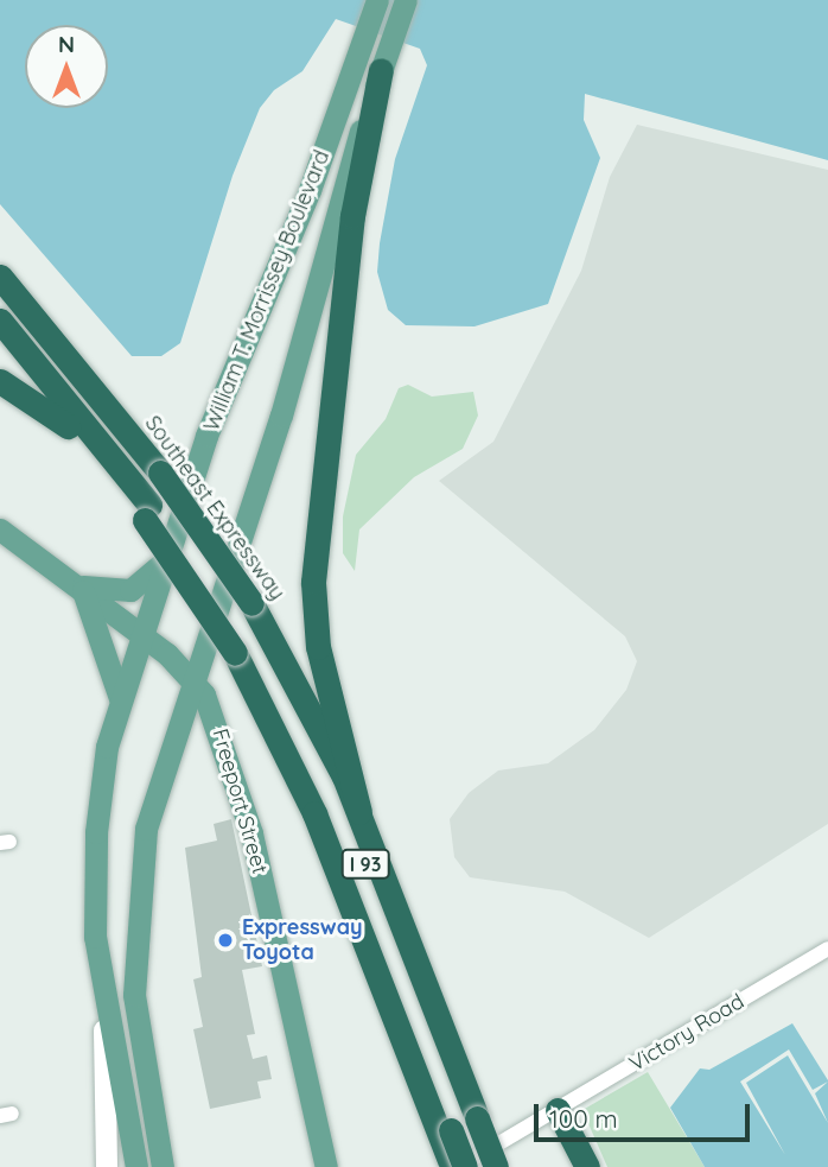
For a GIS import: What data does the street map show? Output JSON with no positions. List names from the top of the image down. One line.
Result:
{"streets":{"highway":["Southeast Expressway","I 93"],"main road":["William T. Morrissey Boulevard","Freeport Street"],"street":["Victory Road"]},"crossings":[["William T. Morrissey Boulevard","Freeport Street"],["Southeast Expressway","I 93"],["I 93","Victory Road"]],"places":["Expressway Toyota"],"scale_bar":"100 m","north":"top"}
